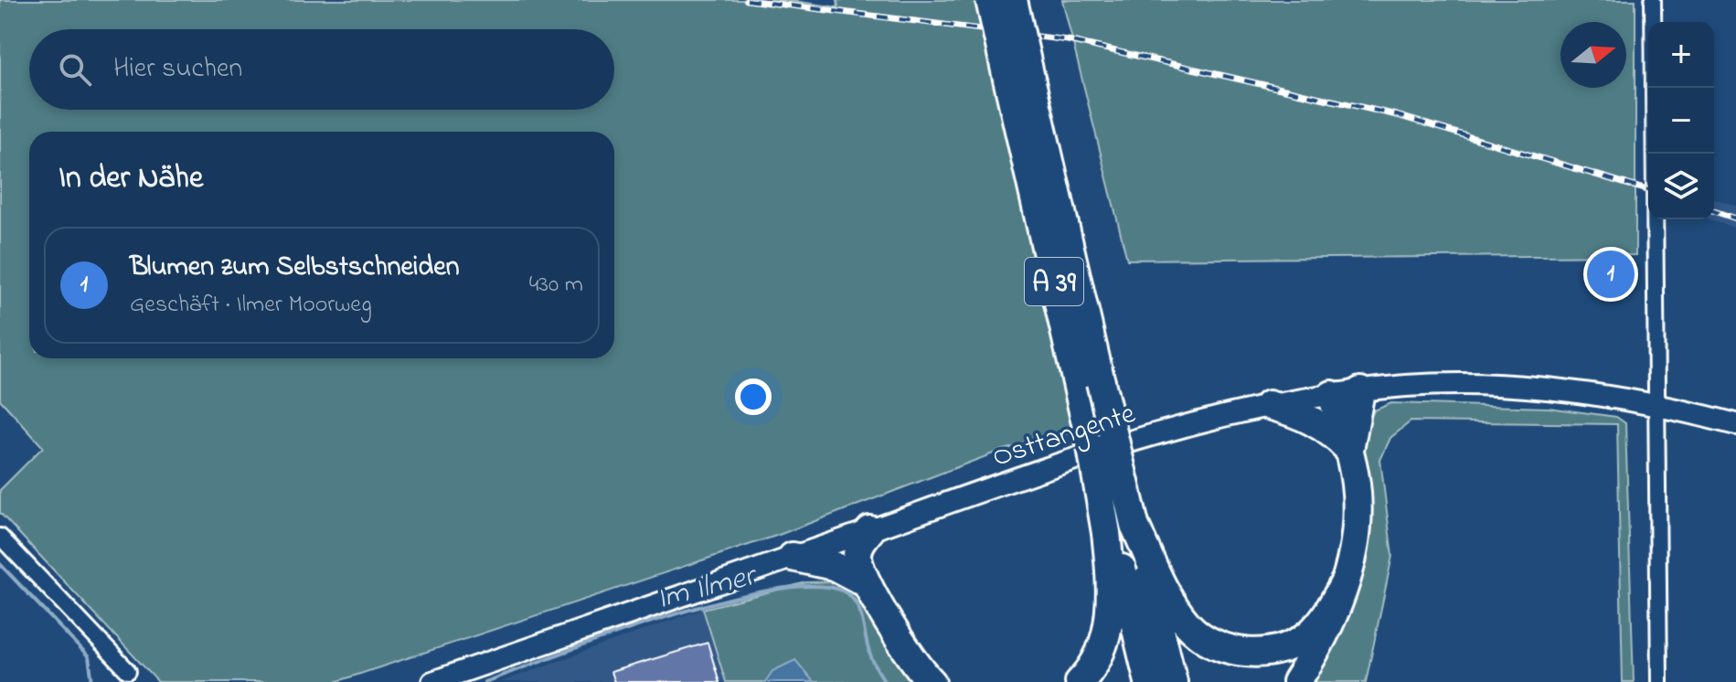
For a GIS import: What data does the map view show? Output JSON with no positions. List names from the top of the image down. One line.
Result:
{"streets":{"highway":["A 39"],"main road":["Osttangente"]},"water":["Im Ilmer"],"north":"right","page":{"map_buttons":["+","−"],"search":"Hier suchen","heading":"In der Nähe","list":[{"mark":"1","name":"Blumen zum Selbstschneiden","note":"Geschäft · Ilmer Moorweg","value":"430 m"}],"pins":"1"}}
